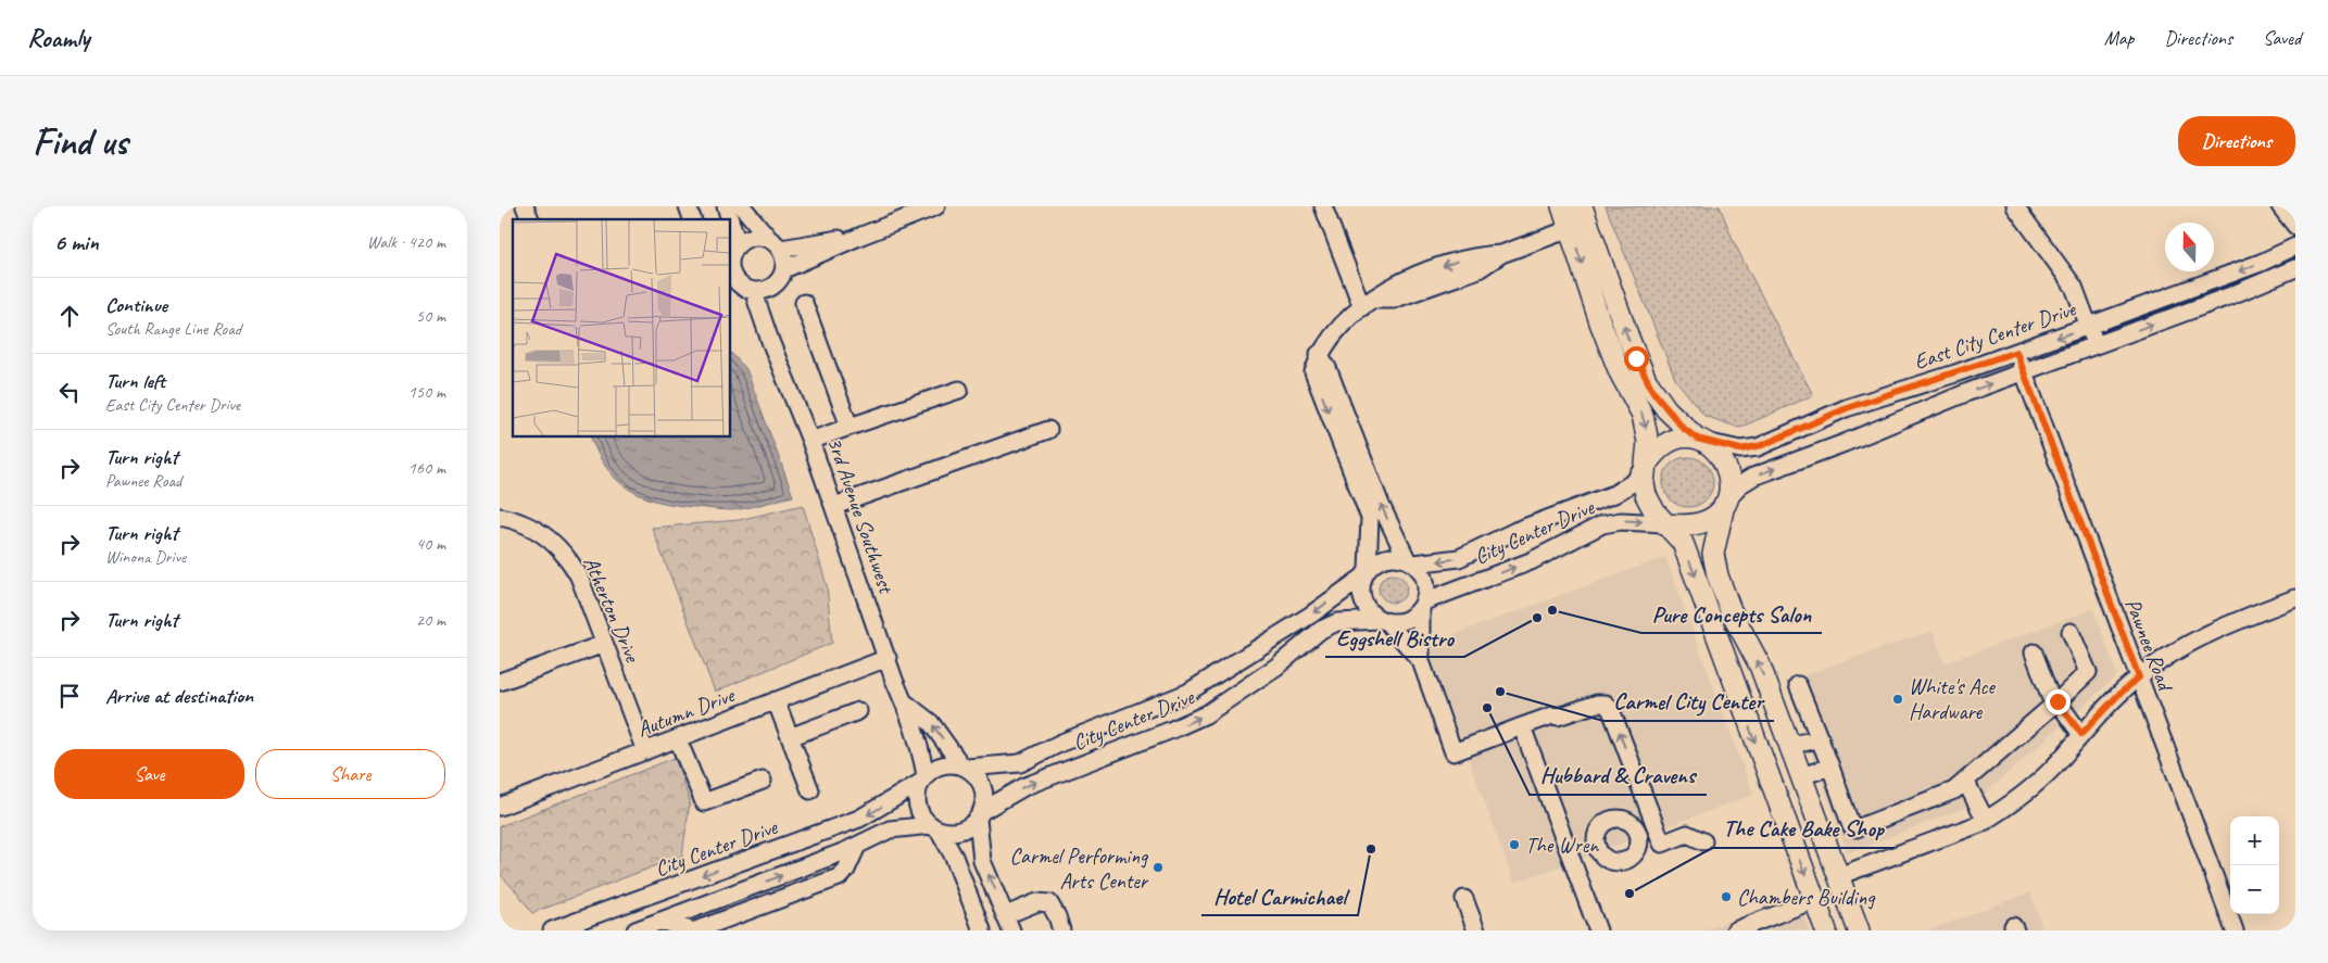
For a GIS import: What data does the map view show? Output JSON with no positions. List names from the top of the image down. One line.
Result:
{"streets":{"street":["East City Center Drive","3rd Avenue Southwest","City Center Drive","Atherton Drive","Pawnee Road","Autumn Drive"]},"crossings":[["East City Center Drive","City Center Drive"],["East City Center Drive","Pawnee Road"],["3rd Avenue Southwest","City Center Drive"],["3rd Avenue Southwest","Autumn Drive"],["Atherton Drive","Autumn Drive"]],"places":["Pure Concepts Salon","Eggshell Bistro","Carmel City Center","White's Ace Hardware","Hubbard & Cravens","The Wren","Hotel Carmichael","Carmel Performing Arts Center","The Cake Bake Shop","Chambers Building"],"north":"top","page":{"header":"Roamly","nav":["Map","Directions","Saved"],"buttons":["Directions",["Save","Share"]],"title":"Find us","heading":["6 min","Walk · 420 m"],"list":[["Continue","South Range Line Road","50 m"],["Turn left","East City Center Drive","150 m"],["Turn right","Pawnee Road","160 m"],["Turn right","Winona Drive","40 m"],["Turn right","20 m"],"Arrive at destination"],"map_buttons":["+","−"]}}
